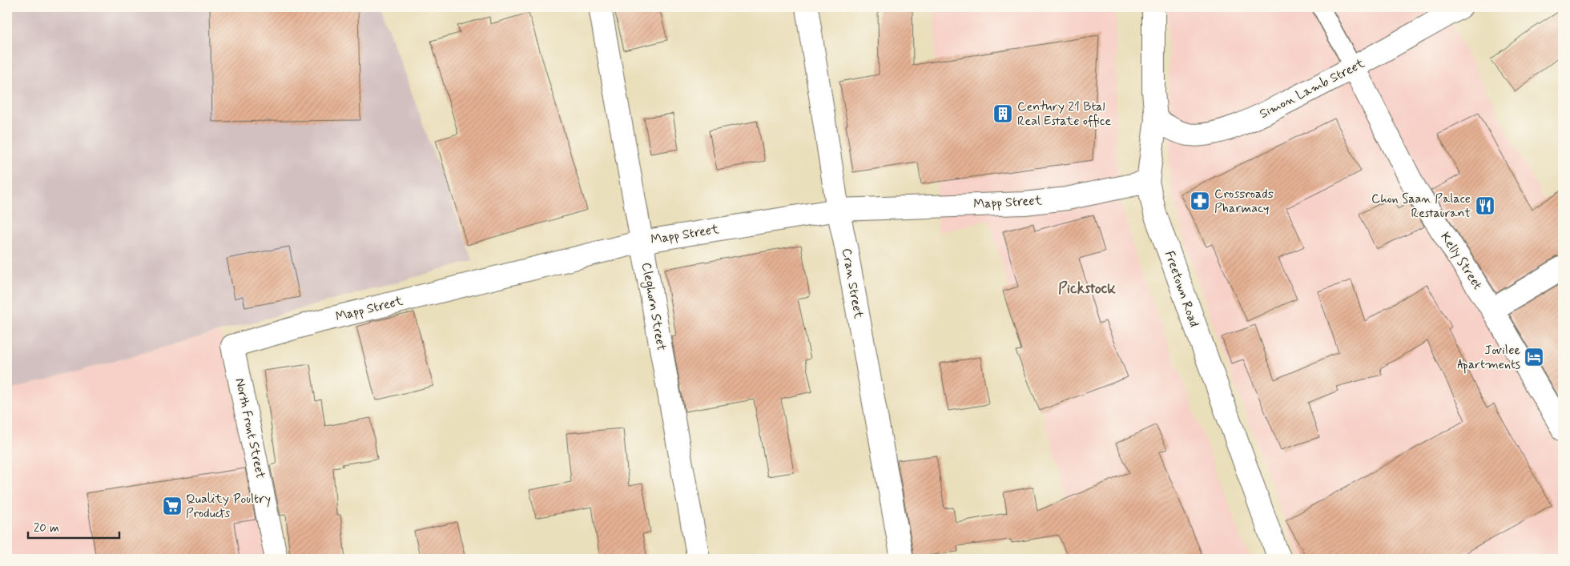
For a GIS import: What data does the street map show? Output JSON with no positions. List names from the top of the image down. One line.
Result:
{"streets":{"street":["Simon Lamb Street","Mapp Street","Kelly Street","Cran Street","Freetown Road","Cleghorn Street","North Front Street"]},"crossings":[["Simon Lamb Street","Kelly Street"],["Simon Lamb Street","Freetown Road"],["Mapp Street","Cran Street"],["Mapp Street","Freetown Road"],["Mapp Street","Cleghorn Street"],["Mapp Street","North Front Street"]],"districts":["Pickstock"],"places":{"building":["Century 21 Btal Real Estate office"],"pharmacy":["Crossroads Pharmacy"],"restaurant":["Chon Saan Palace Restaurant"],"hotel":["Jovilee Apartments"],"supermarket":["Quality Poultry Products"]},"scale_bar":"20 m"}
